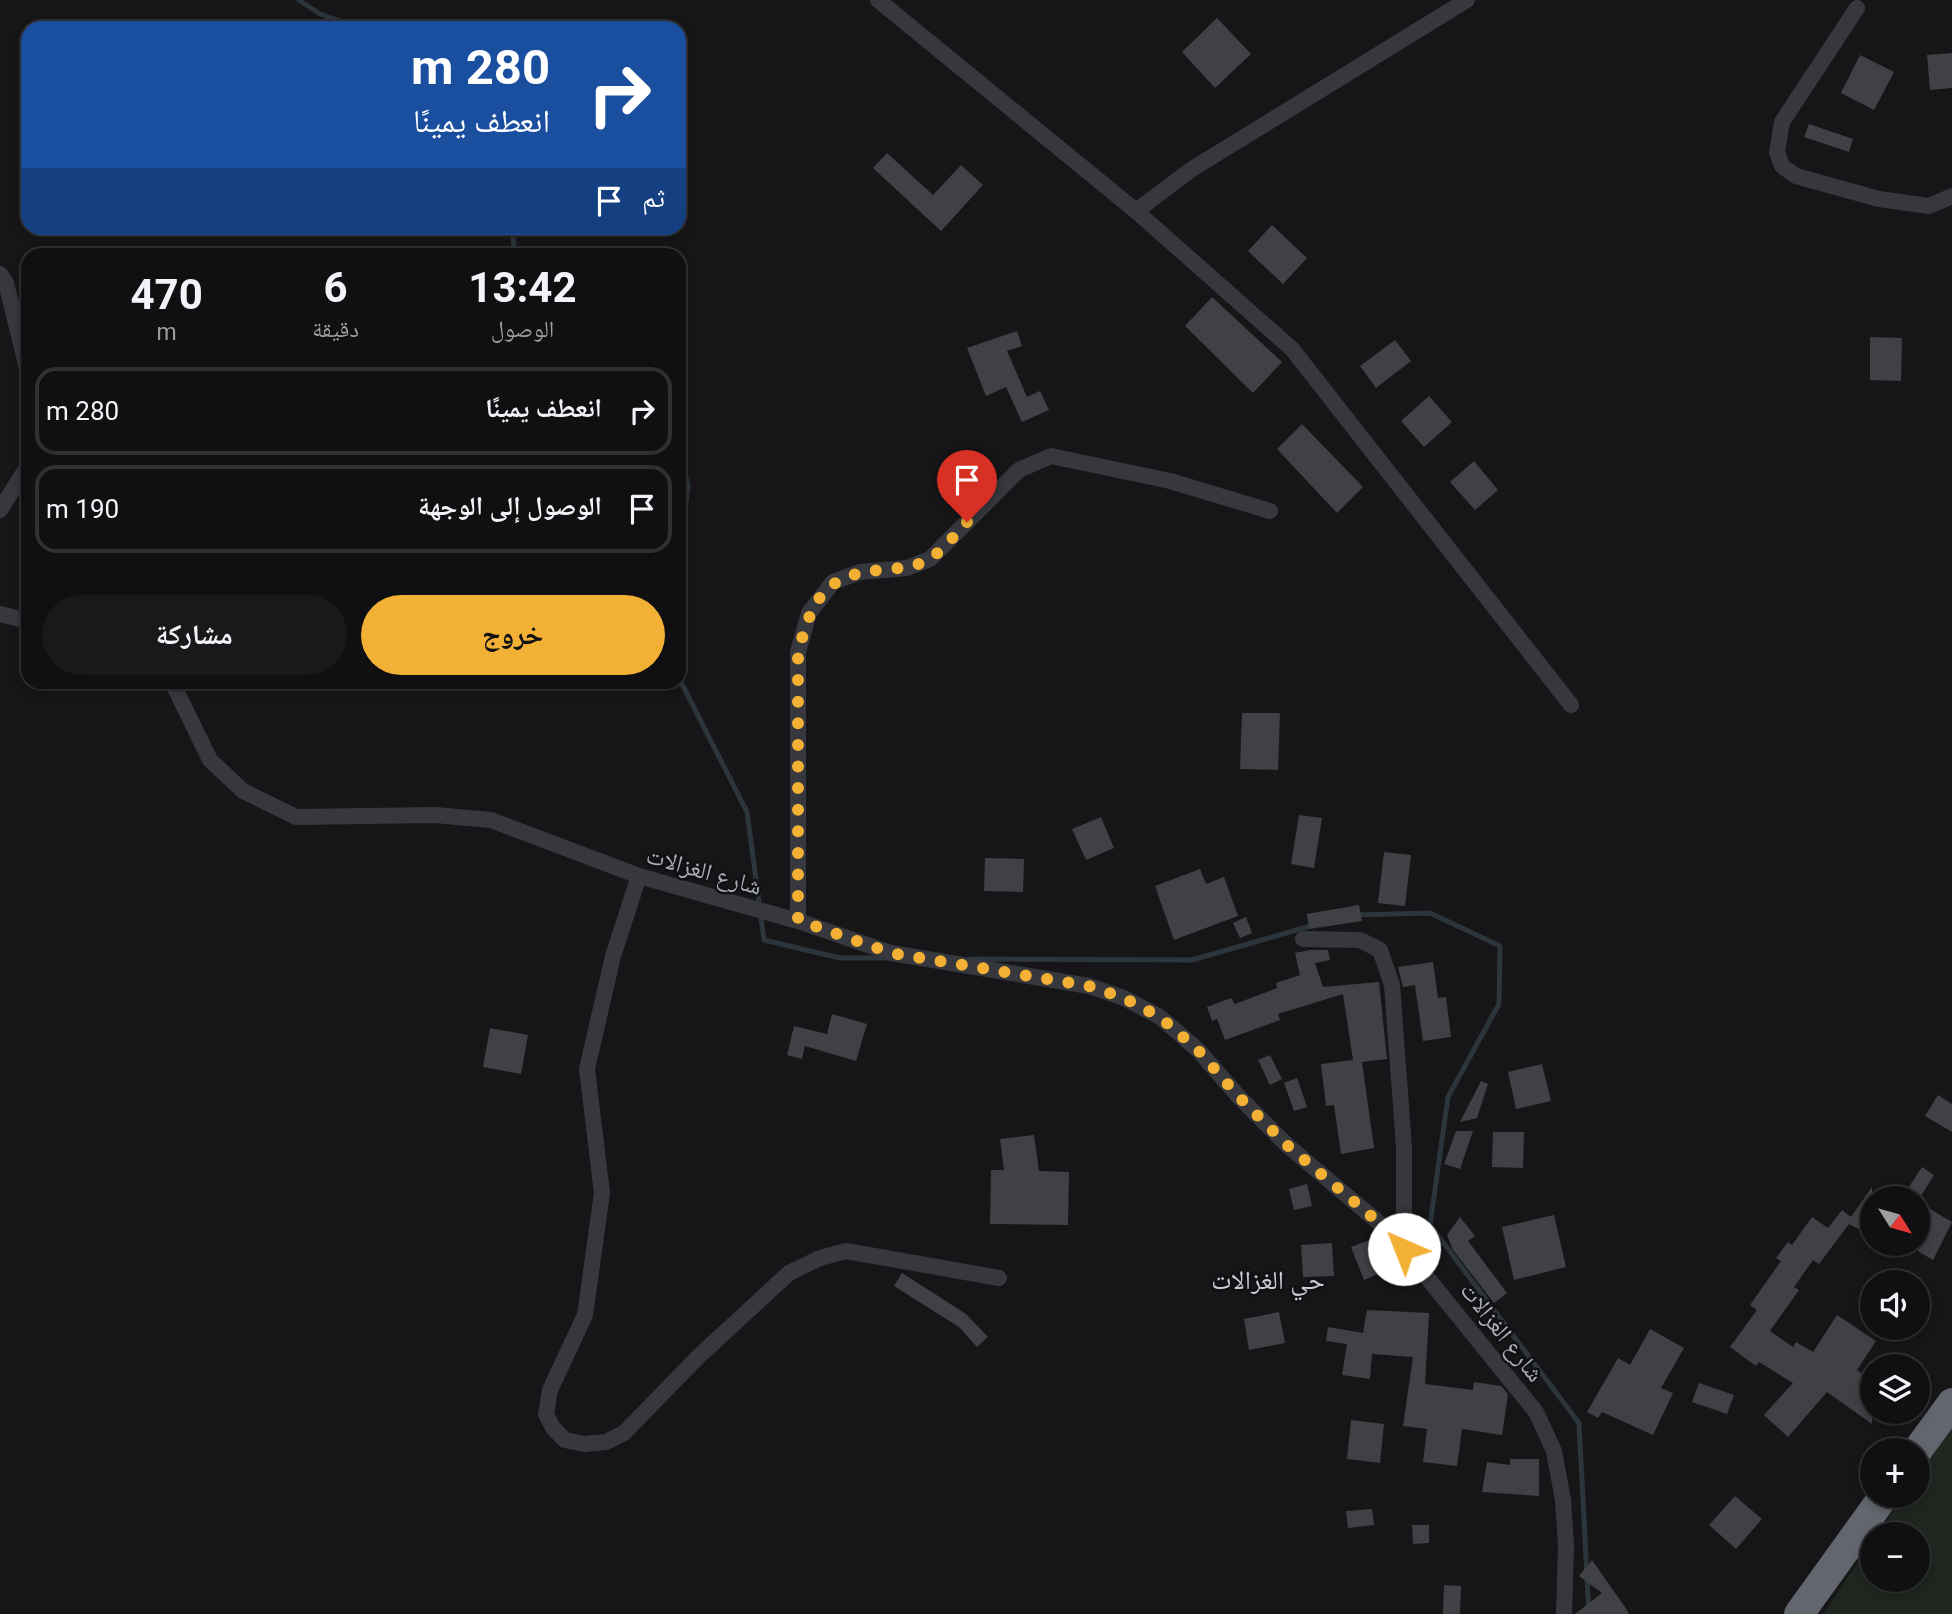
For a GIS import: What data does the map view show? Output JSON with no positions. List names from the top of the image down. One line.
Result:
{"streets":{"street":["شارع الغزالات"]},"districts":["حي الغزالات"],"north":"bottom right","page":{"turn":["280 m","انعطف يمينًا"],"then":"ثم","eta":["13:42","الوصول","6","دقيقة","470","m"],"list":[{"name":"انعطف يمينًا","value":"280 m"},{"name":"الوصول إلى الوجهة","value":"190 m"}],"buttons":["خروج","مشاركة"],"map_buttons":["+","−"]}}
